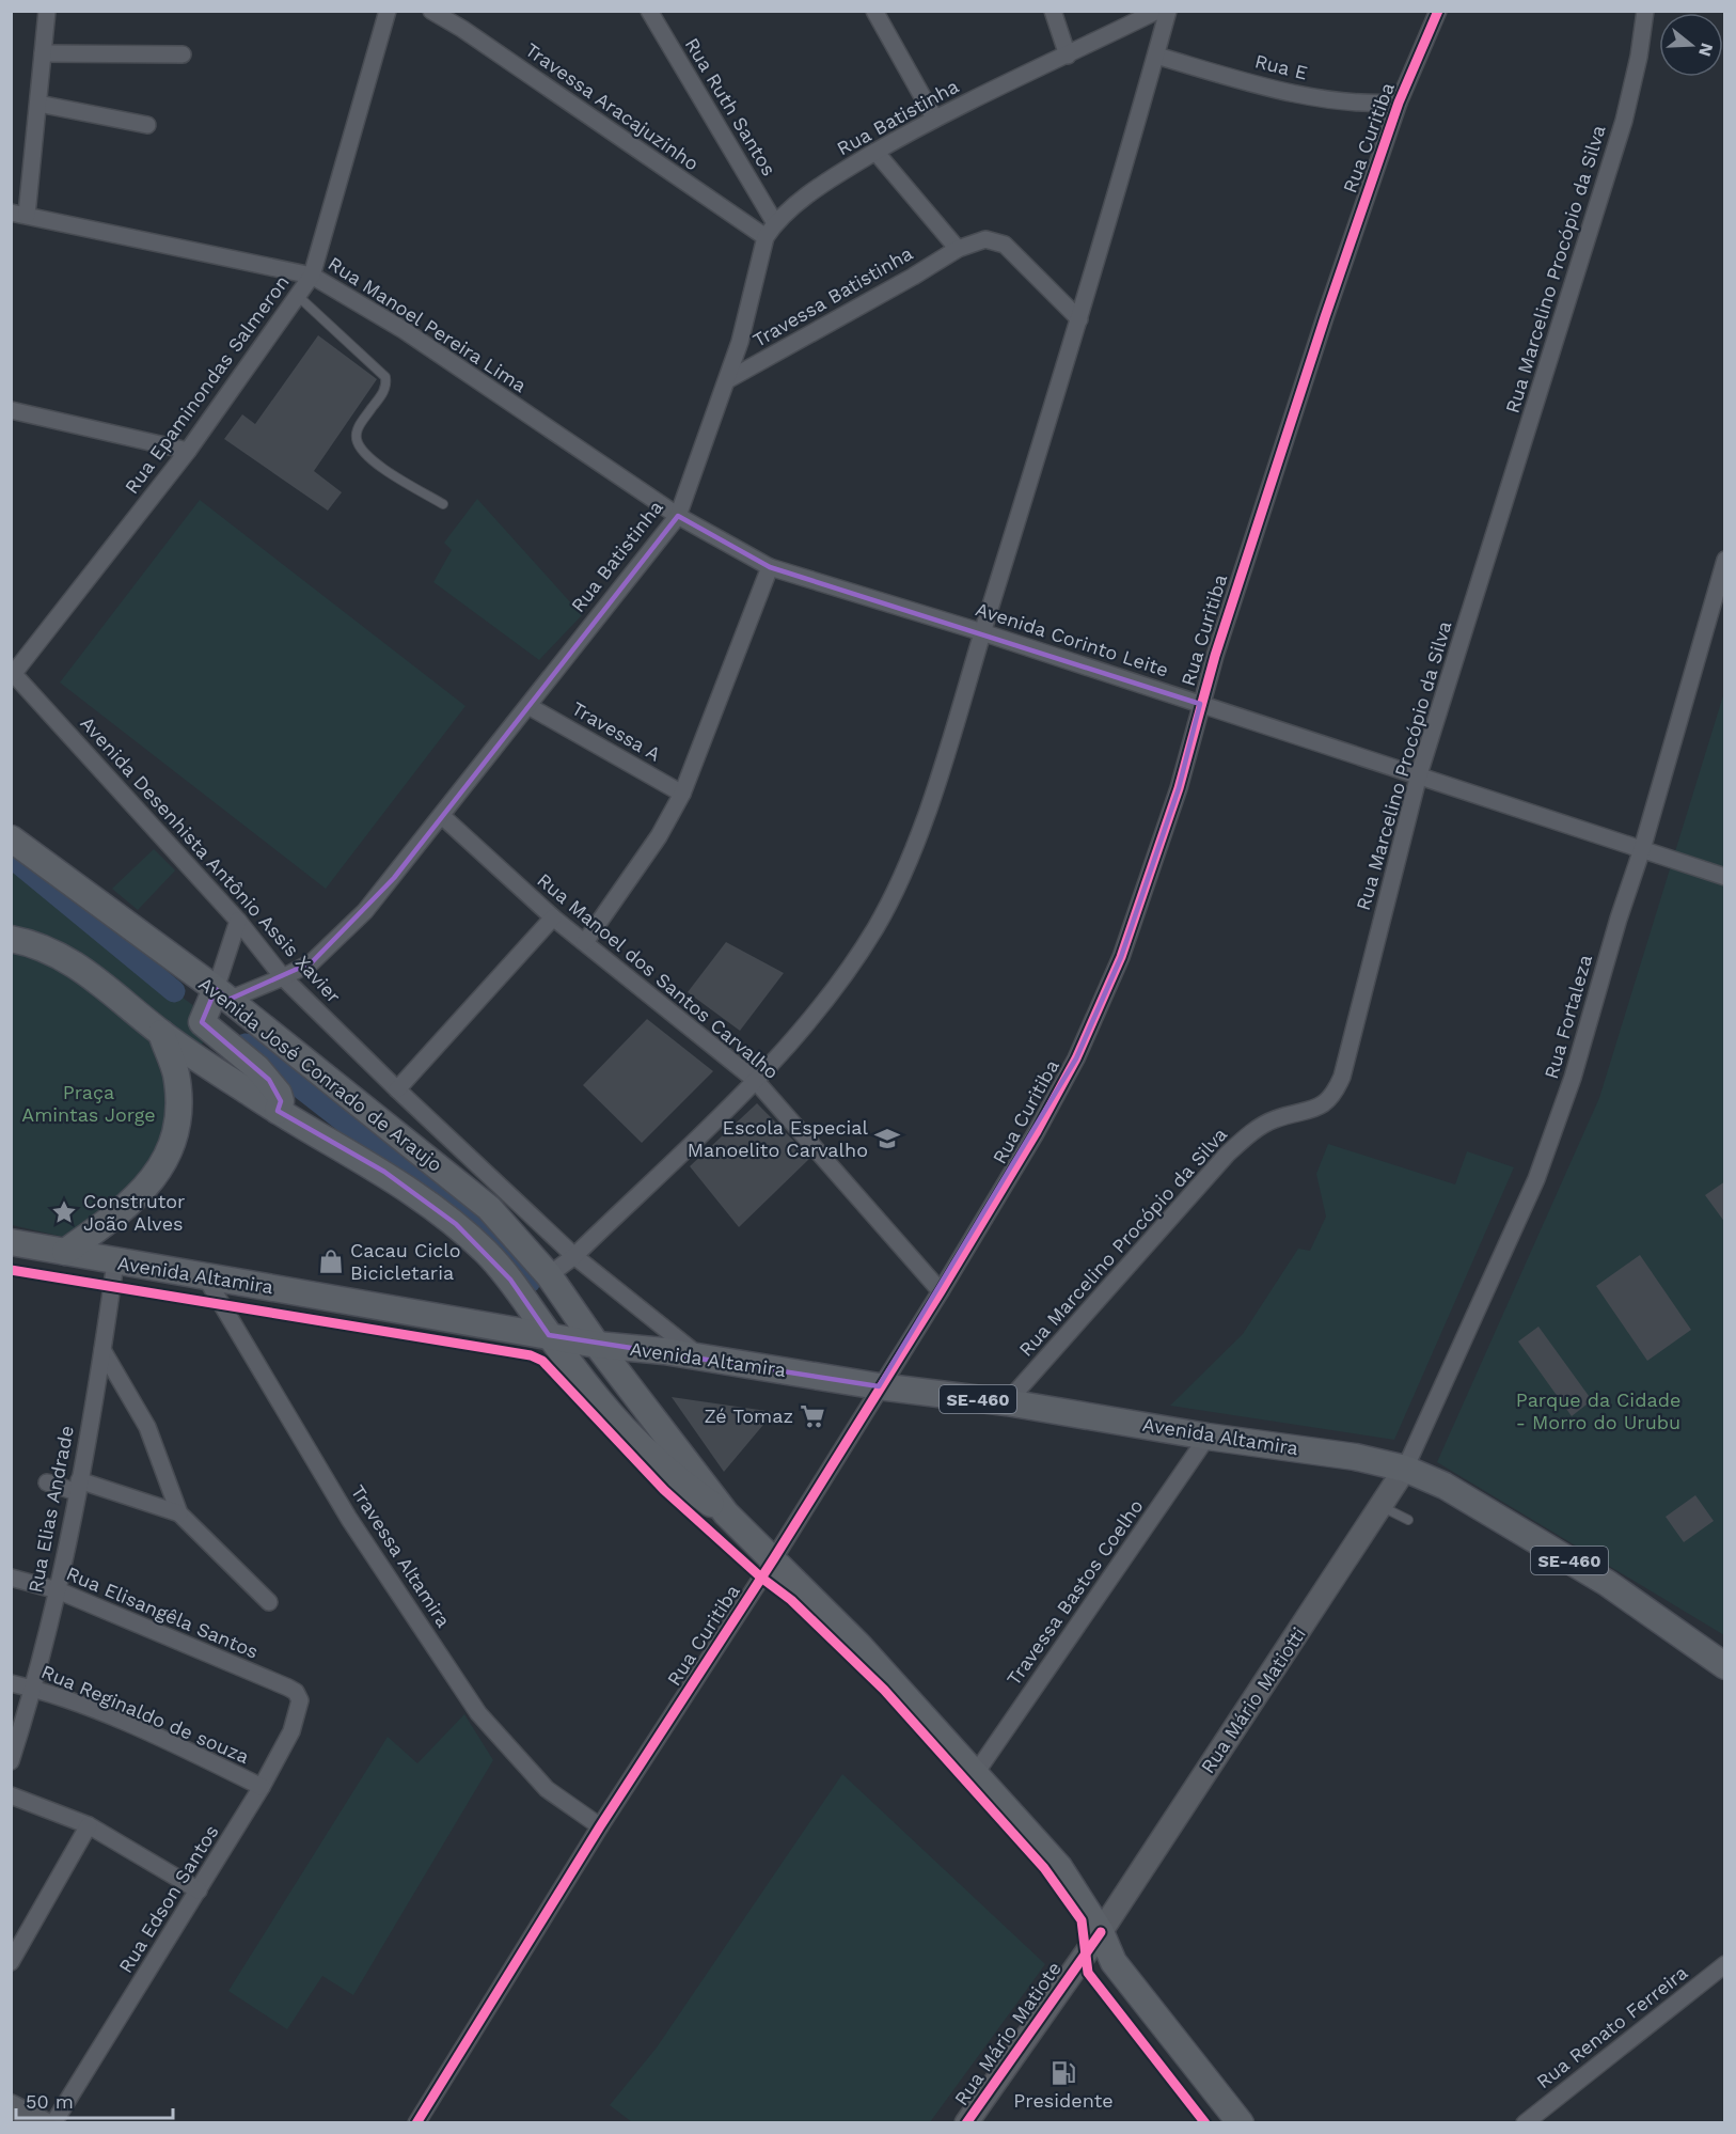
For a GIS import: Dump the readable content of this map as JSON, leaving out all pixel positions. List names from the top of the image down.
{
  "streets": {
    "main road": [
      "Avenida José Conrado de Araujo",
      "Avenida Altamira",
      "SE-460",
      "Rua Mário Matiotti",
      "Rua Mário Matiote"
    ],
    "street": [
      "Rua E",
      "Travessa Aracajuzinho",
      "Rua Ruth Santos",
      "Rua Batistinha",
      "Rua Curitiba",
      "Rua Marcelino Procópio da Silva",
      "Travessa Batistinha",
      "Rua Manoel Pereira Lima",
      "Rua Epaminondas Salmeron",
      "Avenida Corinto Leite",
      "Travessa A",
      "Avenida Desenhista Antônio Assis Xavier",
      "Rua Manoel dos Santos Carvalho",
      "Rua Fortaleza",
      "Rua Elias Andrade",
      "Travessa Altamira",
      "Travessa Bastos Coelho",
      "Rua Elisangêla Santos",
      "Rua Reginaldo de souza",
      "Rua Edson Santos",
      "Rua Renato Ferreira"
    ]
  },
  "crossings": [
    ["Rua E", "Rua Curitiba"],
    ["Travessa Aracajuzinho", "Rua Batistinha"],
    ["Rua Ruth Santos", "Rua Batistinha"],
    ["Rua Batistinha", "Travessa Batistinha"],
    ["Rua Batistinha", "Rua Manoel Pereira Lima"],
    ["Rua Batistinha", "Avenida Corinto Leite"],
    ["Rua Batistinha", "Travessa A"],
    ["Rua Batistinha", "Avenida Desenhista Antônio Assis Xavier"],
    ["Rua Batistinha", "Rua Manoel dos Santos Carvalho"],
    ["Rua Batistinha", "Avenida José Conrado de Araujo"],
    ["Rua Curitiba", "Avenida Corinto Leite"],
    ["Rua Curitiba", "Rua Manoel dos Santos Carvalho"],
    ["Rua Curitiba", "Avenida Altamira"],
    ["Rua Curitiba", "Travessa Altamira"],
    ["Rua Marcelino Procópio da Silva", "Avenida Corinto Leite"],
    ["Rua Marcelino Procópio da Silva", "Avenida Altamira"],
    ["Rua Manoel Pereira Lima", "Rua Epaminondas Salmeron"],
    ["Rua Manoel Pereira Lima", "Avenida Corinto Leite"],
    ["Rua Epaminondas Salmeron", "Avenida Desenhista Antônio Assis Xavier"],
    ["Avenida Corinto Leite", "Rua Fortaleza"],
    ["Avenida Desenhista Antônio Assis Xavier", "Avenida Altamira"],
    ["Rua Fortaleza", "Avenida Altamira"],
    ["Rua Fortaleza", "SE-460"],
    ["Rua Fortaleza", "Rua Mário Matiotti"],
    ["Avenida José Conrado de Araujo", "Avenida Altamira"],
    ["Avenida Altamira", "SE-460"],
    ["Avenida Altamira", "Rua Elias Andrade"],
    ["Avenida Altamira", "Travessa Altamira"],
    ["Avenida Altamira", "Travessa Bastos Coelho"],
    ["Avenida Altamira", "Rua Mário Matiotti"],
    ["SE-460", "Rua Mário Matiotti"],
    ["Rua Elias Andrade", "Rua Elisangêla Santos"],
    ["Rua Elias Andrade", "Rua Reginaldo de souza"],
    ["Rua Elisangêla Santos", "Rua Edson Santos"],
    ["Rua Mário Matiotti", "Rua Mário Matiote"],
    ["Rua Reginaldo de souza", "Rua Edson Santos"]
  ],
  "parks": ["Praça Amintas Jorge", "Parque da Cidade - Morro do Urubu"],
  "places": {
    "school or university": ["Escola Especial Manoelito Carvalho"],
    "place": ["Construtor João Alves"],
    "shop": ["Cacau Ciclo Bicicletaria"],
    "supermarket": ["Zé Tomaz"],
    "fuel station": ["Presidente"]
  },
  "scale_bar": "50 m",
  "north": "right"
}
